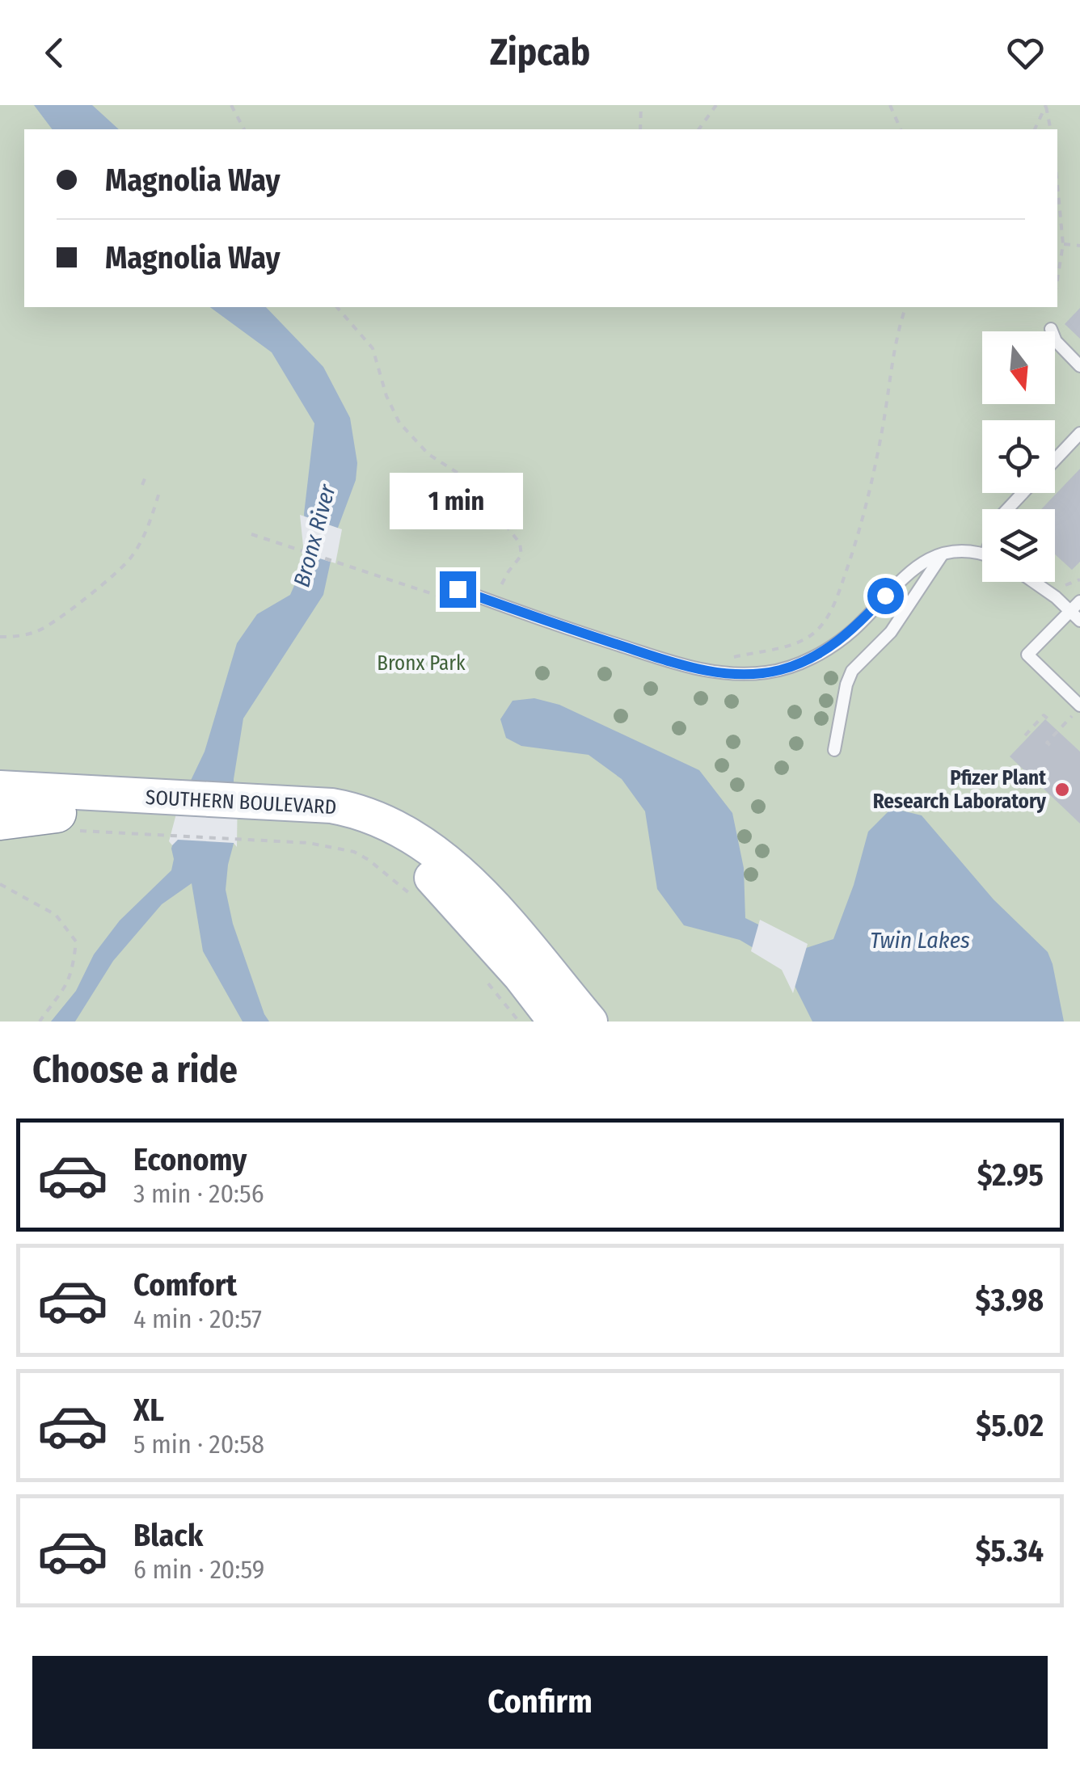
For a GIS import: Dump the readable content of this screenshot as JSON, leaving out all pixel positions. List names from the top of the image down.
{
  "streets": {
    "main road": ["SOUTHERN BOULEVARD"]
  },
  "water": ["Bronx River", "Twin Lakes"],
  "parks": ["Bronx Park"],
  "places": ["Pfizer Plant Research Laboratory"],
  "north": "bottom",
  "page": {
    "header": "Zipcab",
    "banner": ["Magnolia Way", "Magnolia Way"],
    "bubble": "1 min",
    "heading": "Choose a ride",
    "list": [
      {
        "name": "Economy",
        "note": "3 min · 20:56",
        "value": "$2.95"
      },
      {
        "name": "Comfort",
        "note": "4 min · 20:57",
        "value": "$3.98"
      },
      {
        "name": "XL",
        "note": "5 min · 20:58",
        "value": "$5.02"
      },
      {
        "name": "Black",
        "note": "6 min · 20:59",
        "value": "$5.34"
      }
    ],
    "buttons": "Confirm"
  }
}
